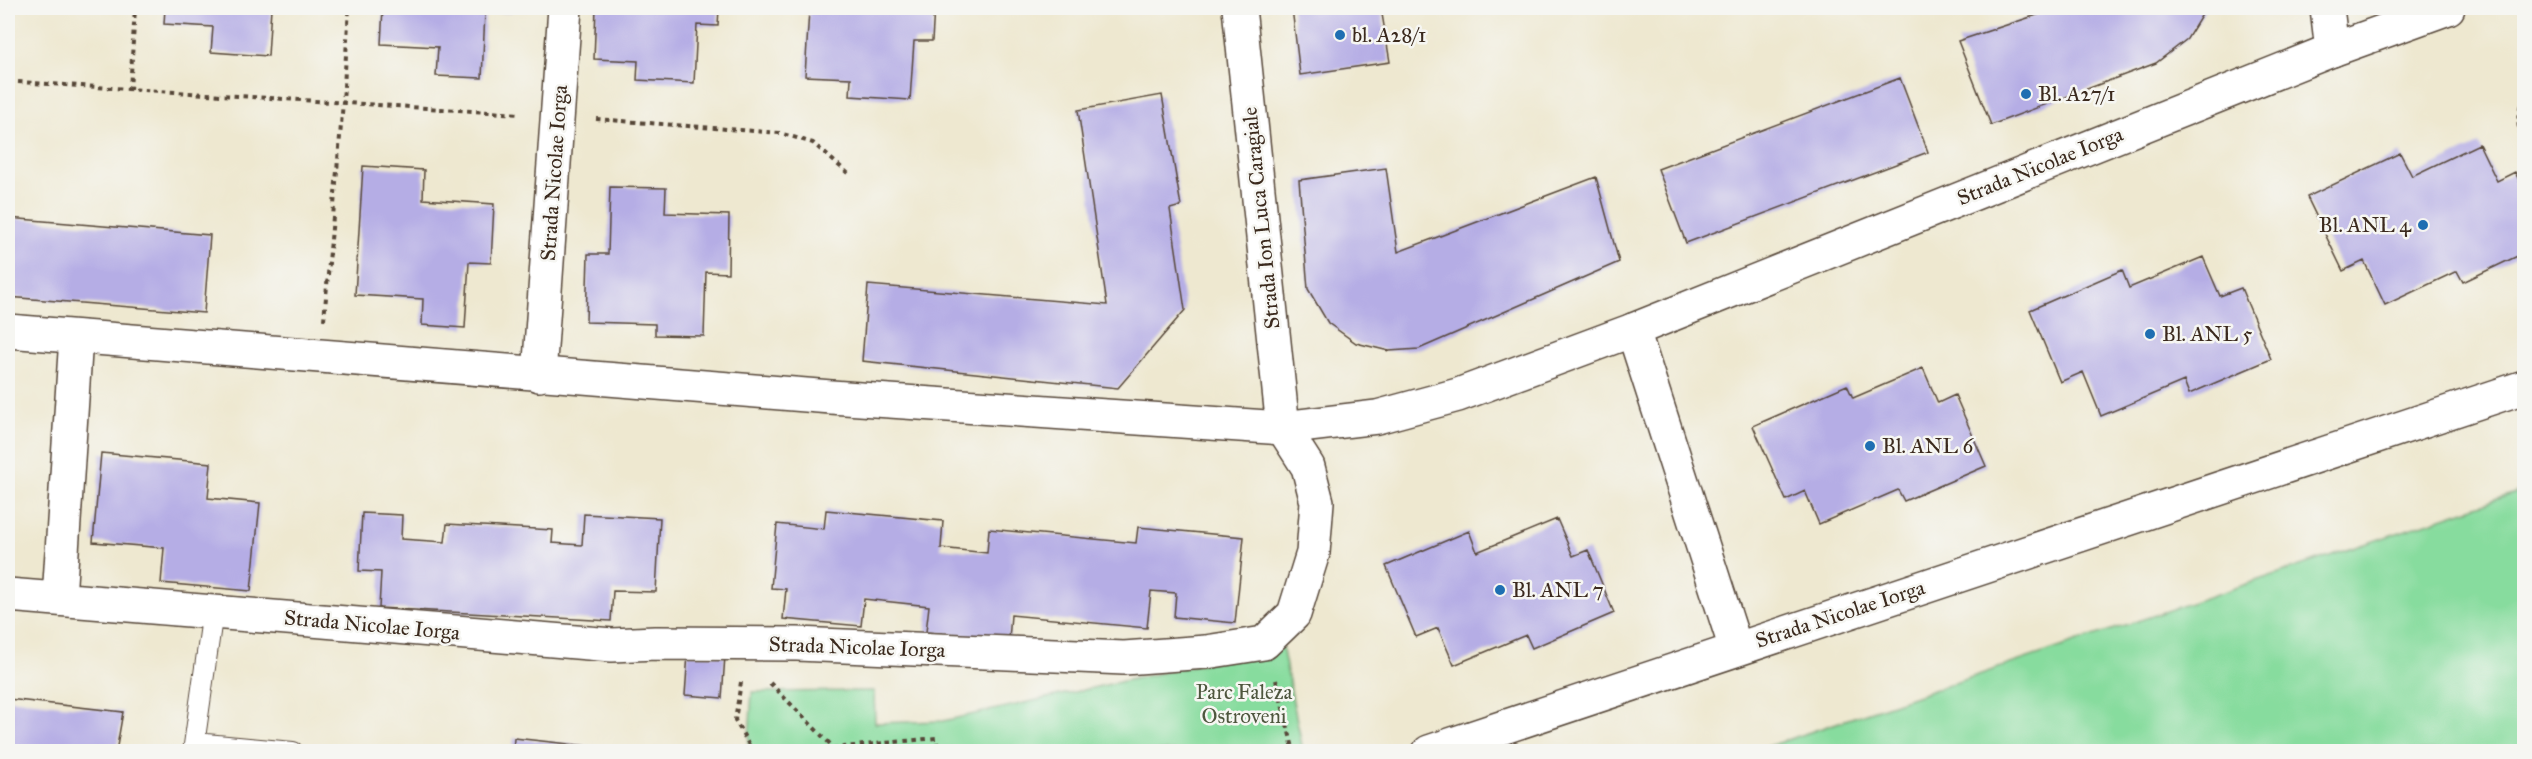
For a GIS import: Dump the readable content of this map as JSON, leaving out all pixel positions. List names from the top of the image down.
{
  "streets": {
    "street": ["Strada Nicolae Iorga", "Strada Ion Luca Caragiale"]
  },
  "crossings": [
    ["Strada Nicolae Iorga", "Strada Ion Luca Caragiale"]
  ],
  "parks": ["Parc Faleza Ostroveni"],
  "places": [
    "bl. A28/1",
    "Bl. A27/1",
    "Bl. ANL 4",
    "Bl. ANL 5",
    "Bl. ANL 6",
    "Bl. ANL 7"
  ]
}
